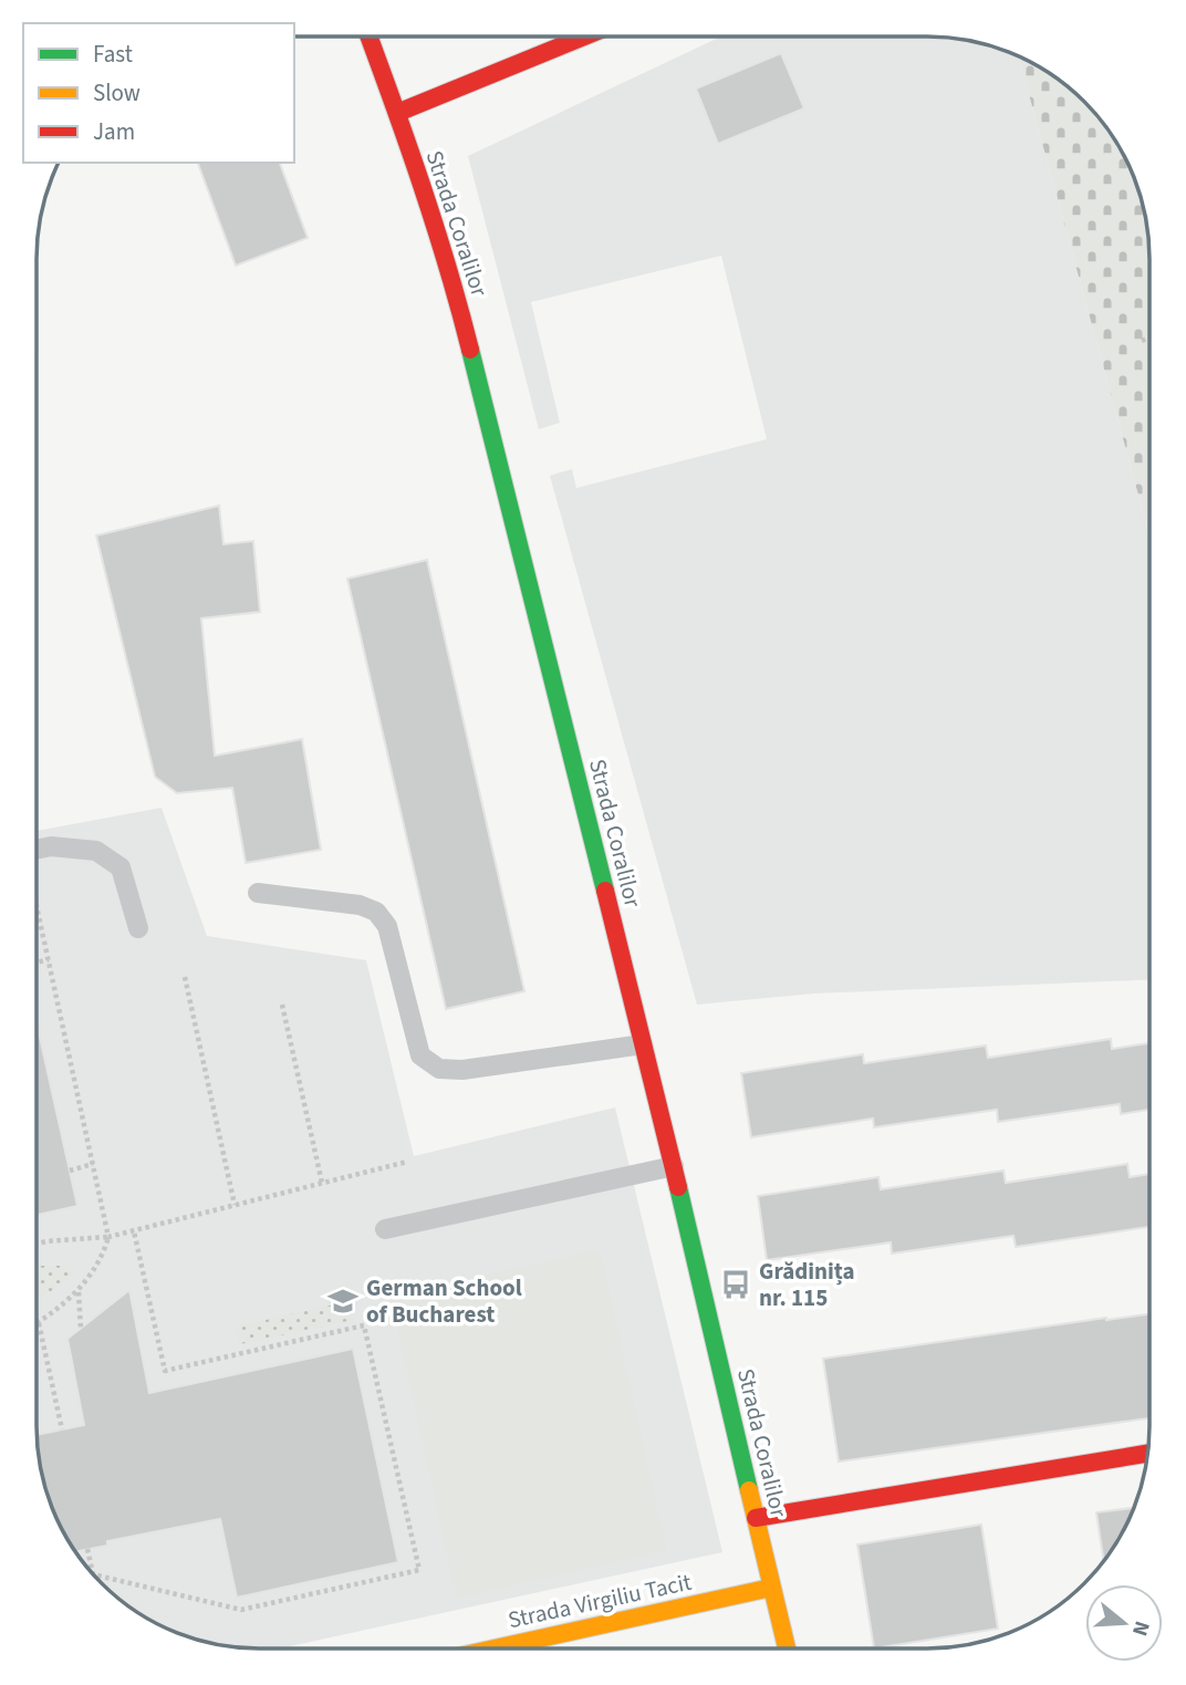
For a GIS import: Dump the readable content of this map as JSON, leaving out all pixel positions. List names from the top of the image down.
{
  "streets": {
    "street": ["Strada Coralilor", "Strada Virgiliu Tacit"]
  },
  "crossings": [
    ["Strada Coralilor", "Strada Virgiliu Tacit"]
  ],
  "places": {
    "bus stop": ["Grădinița nr. 115"],
    "school or university": ["German School of Bucharest"]
  },
  "legend": ["Fast", "Slow", "Jam"],
  "north": "right"
}
